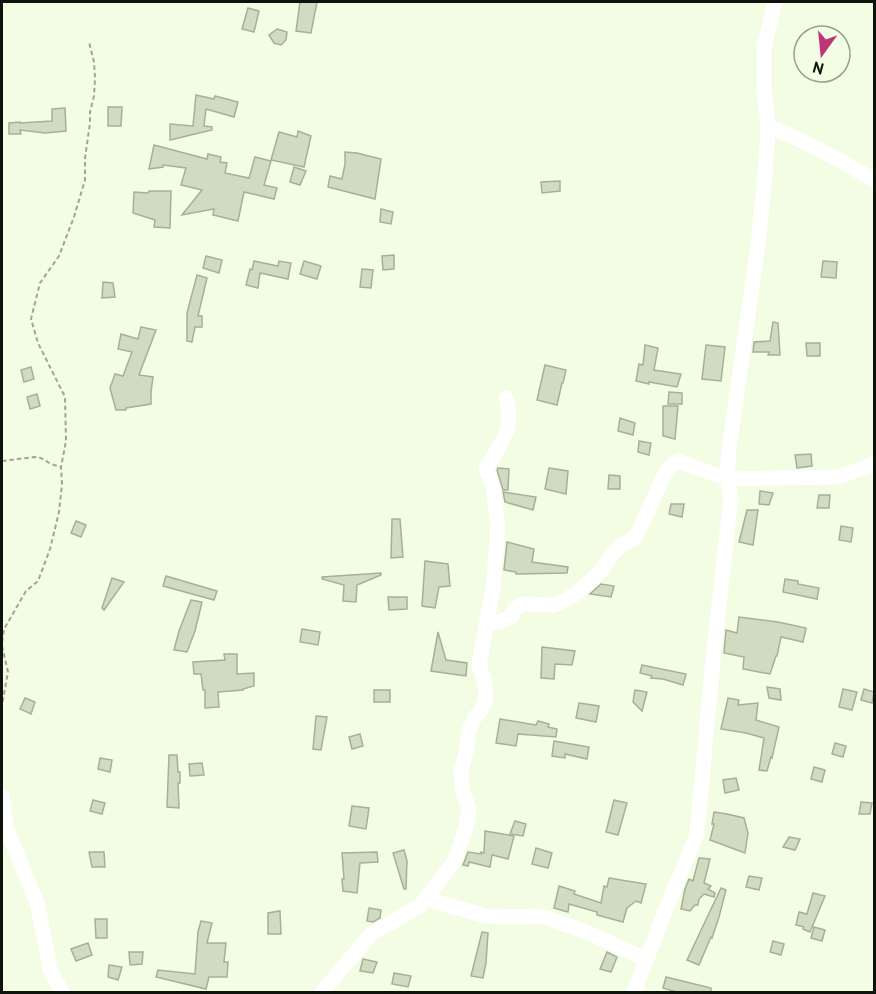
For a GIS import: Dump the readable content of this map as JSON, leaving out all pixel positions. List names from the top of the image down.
{
  "north": "bottom"
}
